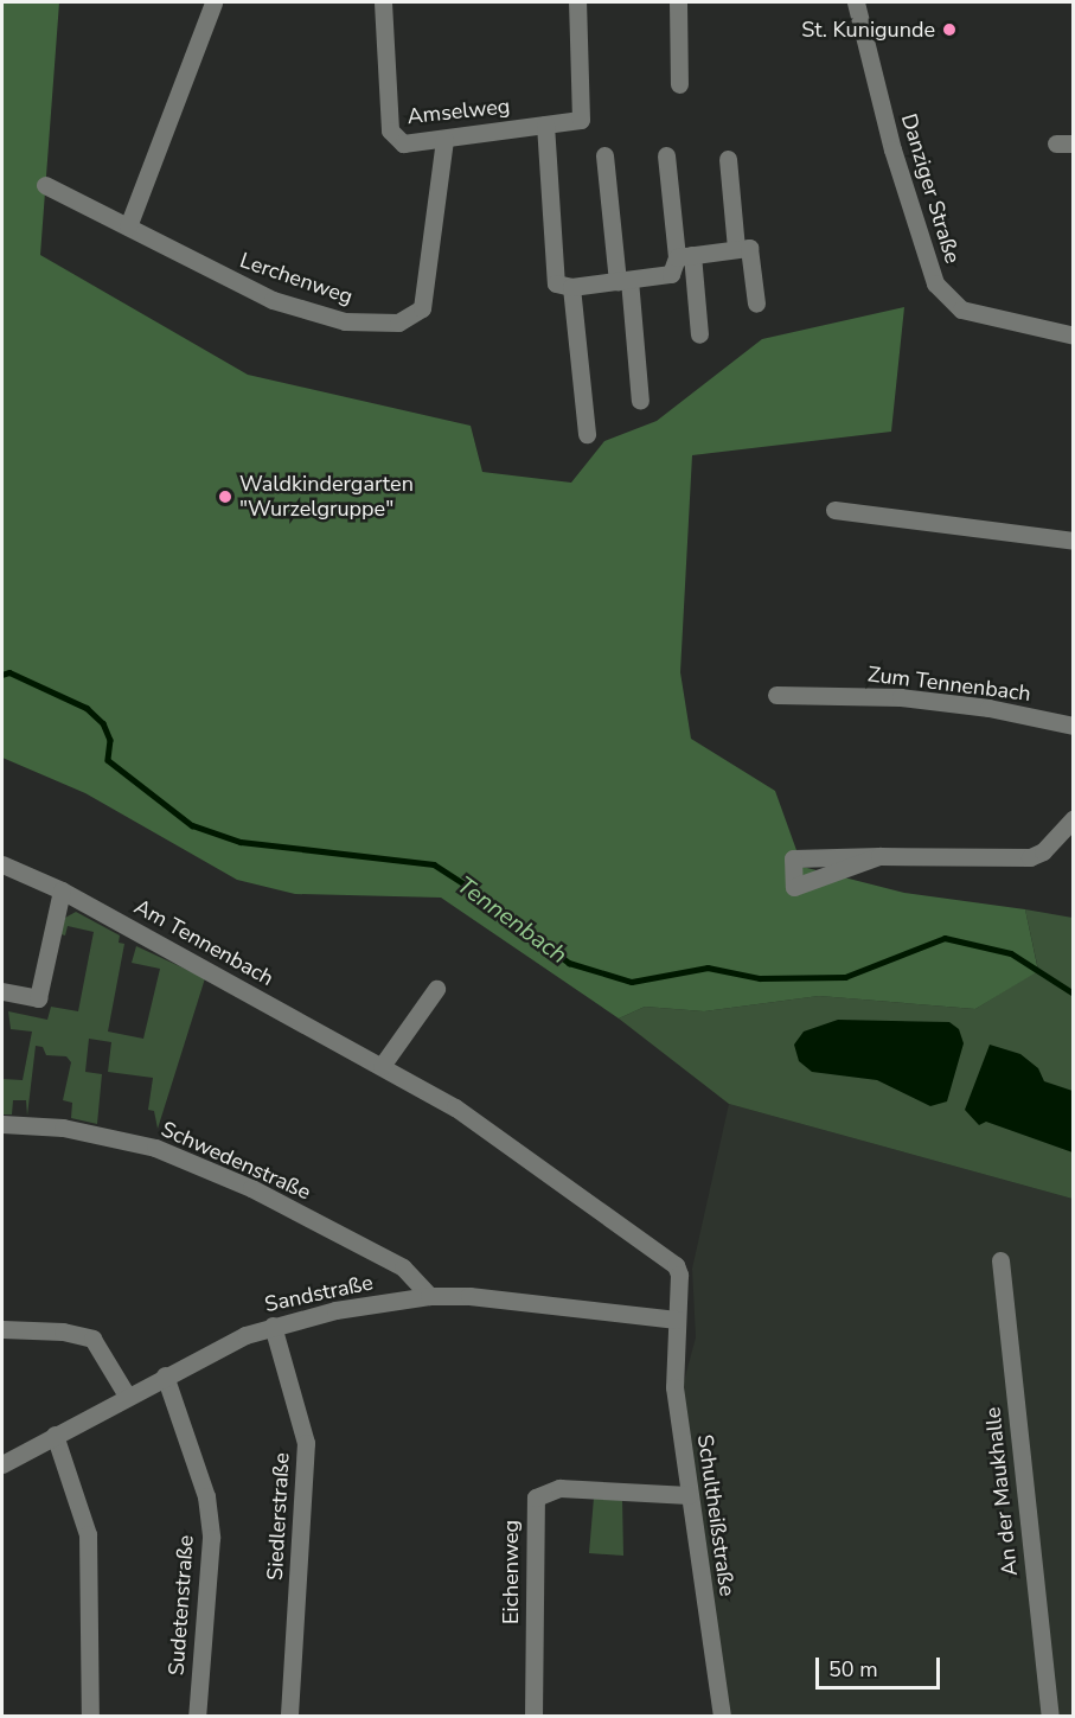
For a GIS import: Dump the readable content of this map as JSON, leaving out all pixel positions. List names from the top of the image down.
{
  "streets": {
    "street": [
      "Amselweg",
      "Danziger Straße",
      "Lerchenweg",
      "Zum Tennenbach",
      "Am Tennenbach",
      "Schwedenstraße",
      "Sandstraße",
      "An der Maukhalle",
      "Schultheißstraße",
      "Siedlerstraße",
      "Eichenweg",
      "Sudetenstraße"
    ]
  },
  "crossings": [
    ["Amselweg", "Lerchenweg"],
    ["Am Tennenbach", "Sandstraße"],
    ["Am Tennenbach", "Schultheißstraße"],
    ["Schwedenstraße", "Sandstraße"],
    ["Sandstraße", "Schultheißstraße"],
    ["Sandstraße", "Siedlerstraße"],
    ["Sandstraße", "Sudetenstraße"],
    ["Schultheißstraße", "Eichenweg"]
  ],
  "water": ["Tennenbach"],
  "places": ["St. Kunigunde", "Waldkindergarten \"Wurzelgruppe\""],
  "scale_bar": "50 m"
}
